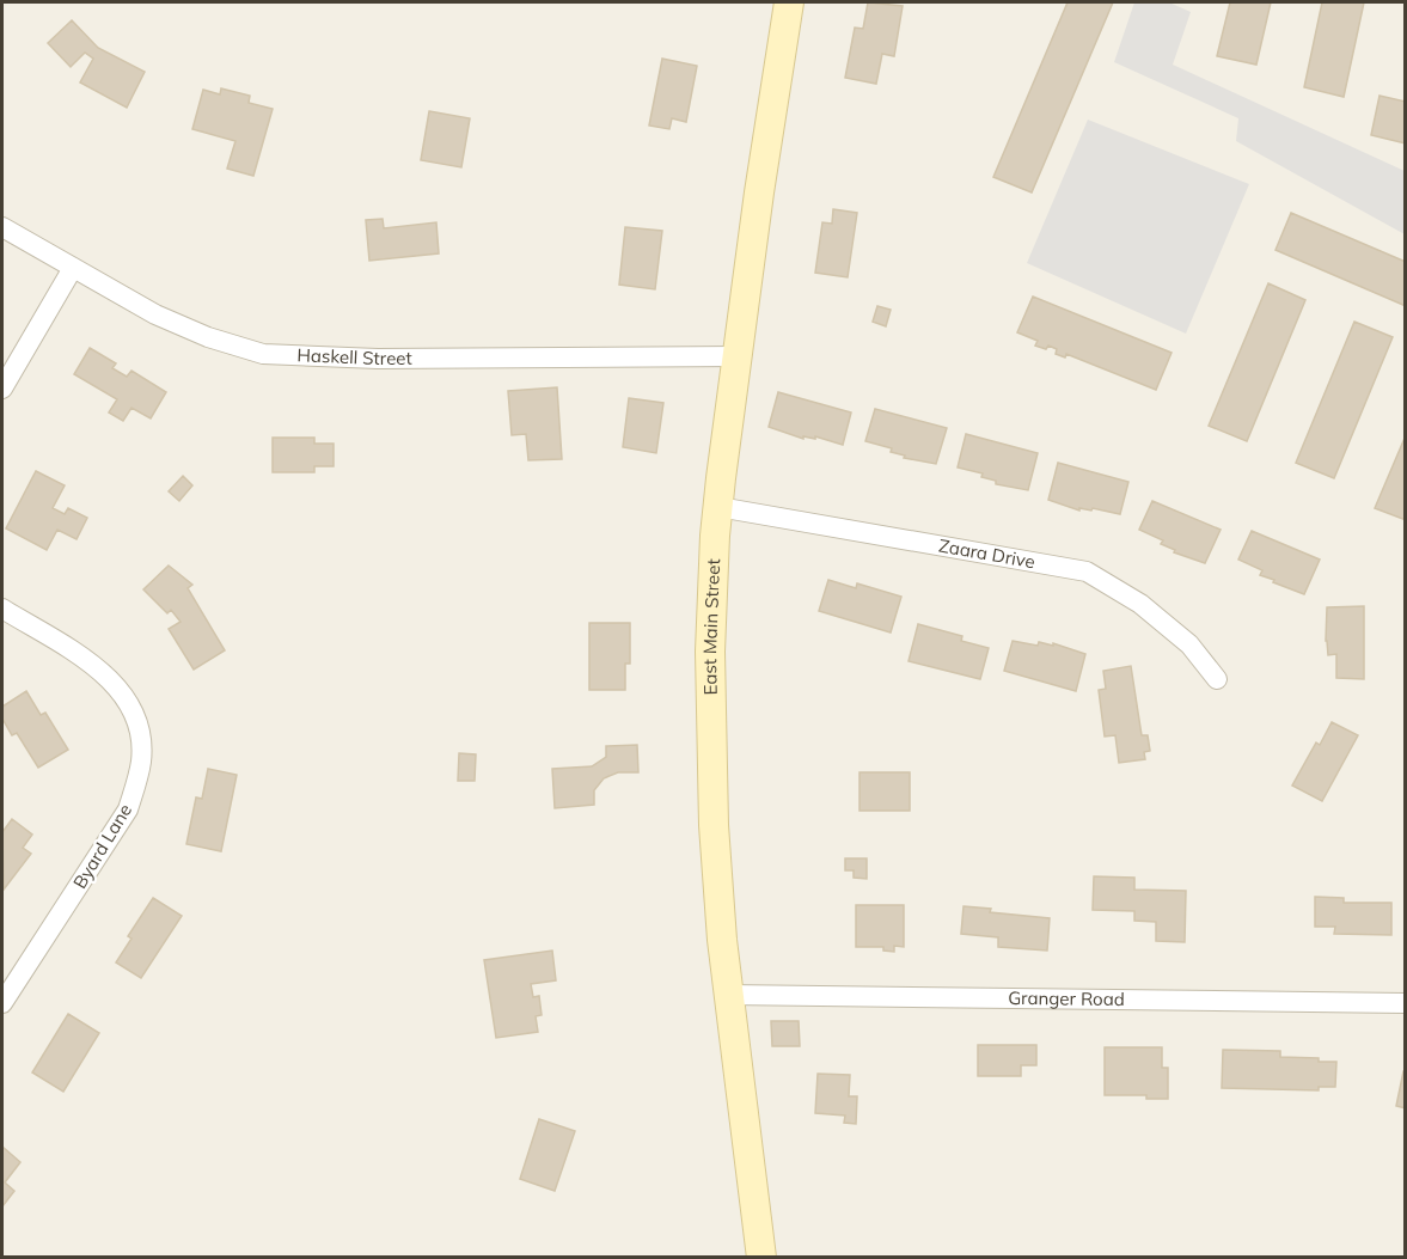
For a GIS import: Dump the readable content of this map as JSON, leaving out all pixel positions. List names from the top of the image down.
{
  "streets": {
    "main road": ["East Main Street"],
    "street": [
      "Haskell Street",
      "Zaara Drive",
      "Byard Lane",
      "Granger Road"
    ]
  },
  "crossings": [
    ["Haskell Street", "East Main Street"],
    ["Zaara Drive", "East Main Street"],
    ["East Main Street", "Granger Road"]
  ]
}
